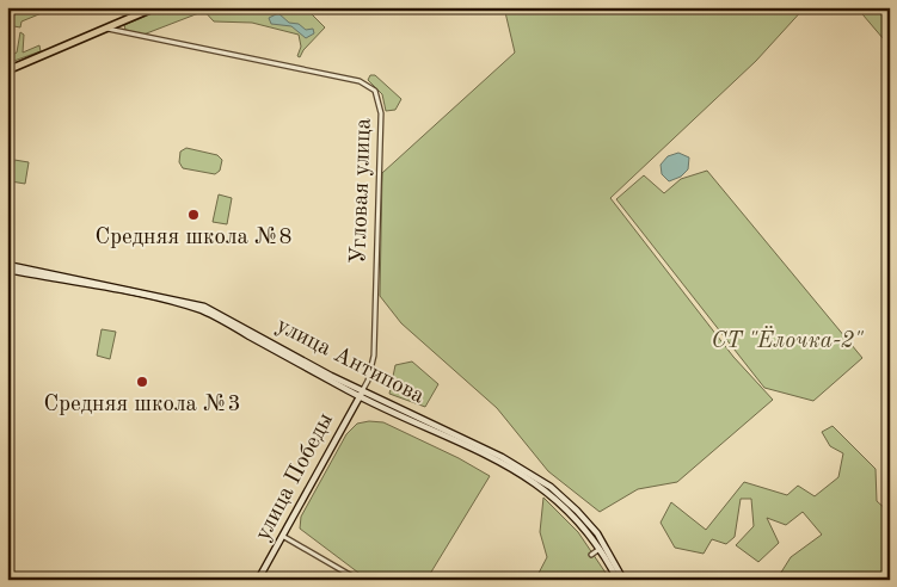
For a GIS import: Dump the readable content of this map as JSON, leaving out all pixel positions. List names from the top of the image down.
{
  "streets": {
    "main road": ["улица Антипова", "улица Победы"],
    "street": ["Угловая улица"]
  },
  "crossings": [
    ["Угловая улица", "улица Антипова"],
    ["Угловая улица", "улица Победы"],
    ["улица Антипова", "улица Победы"]
  ],
  "parks": ["СТ \"Ёлочка-2\""],
  "places": ["Средняя школа №8", "Средняя школа №3"]
}
